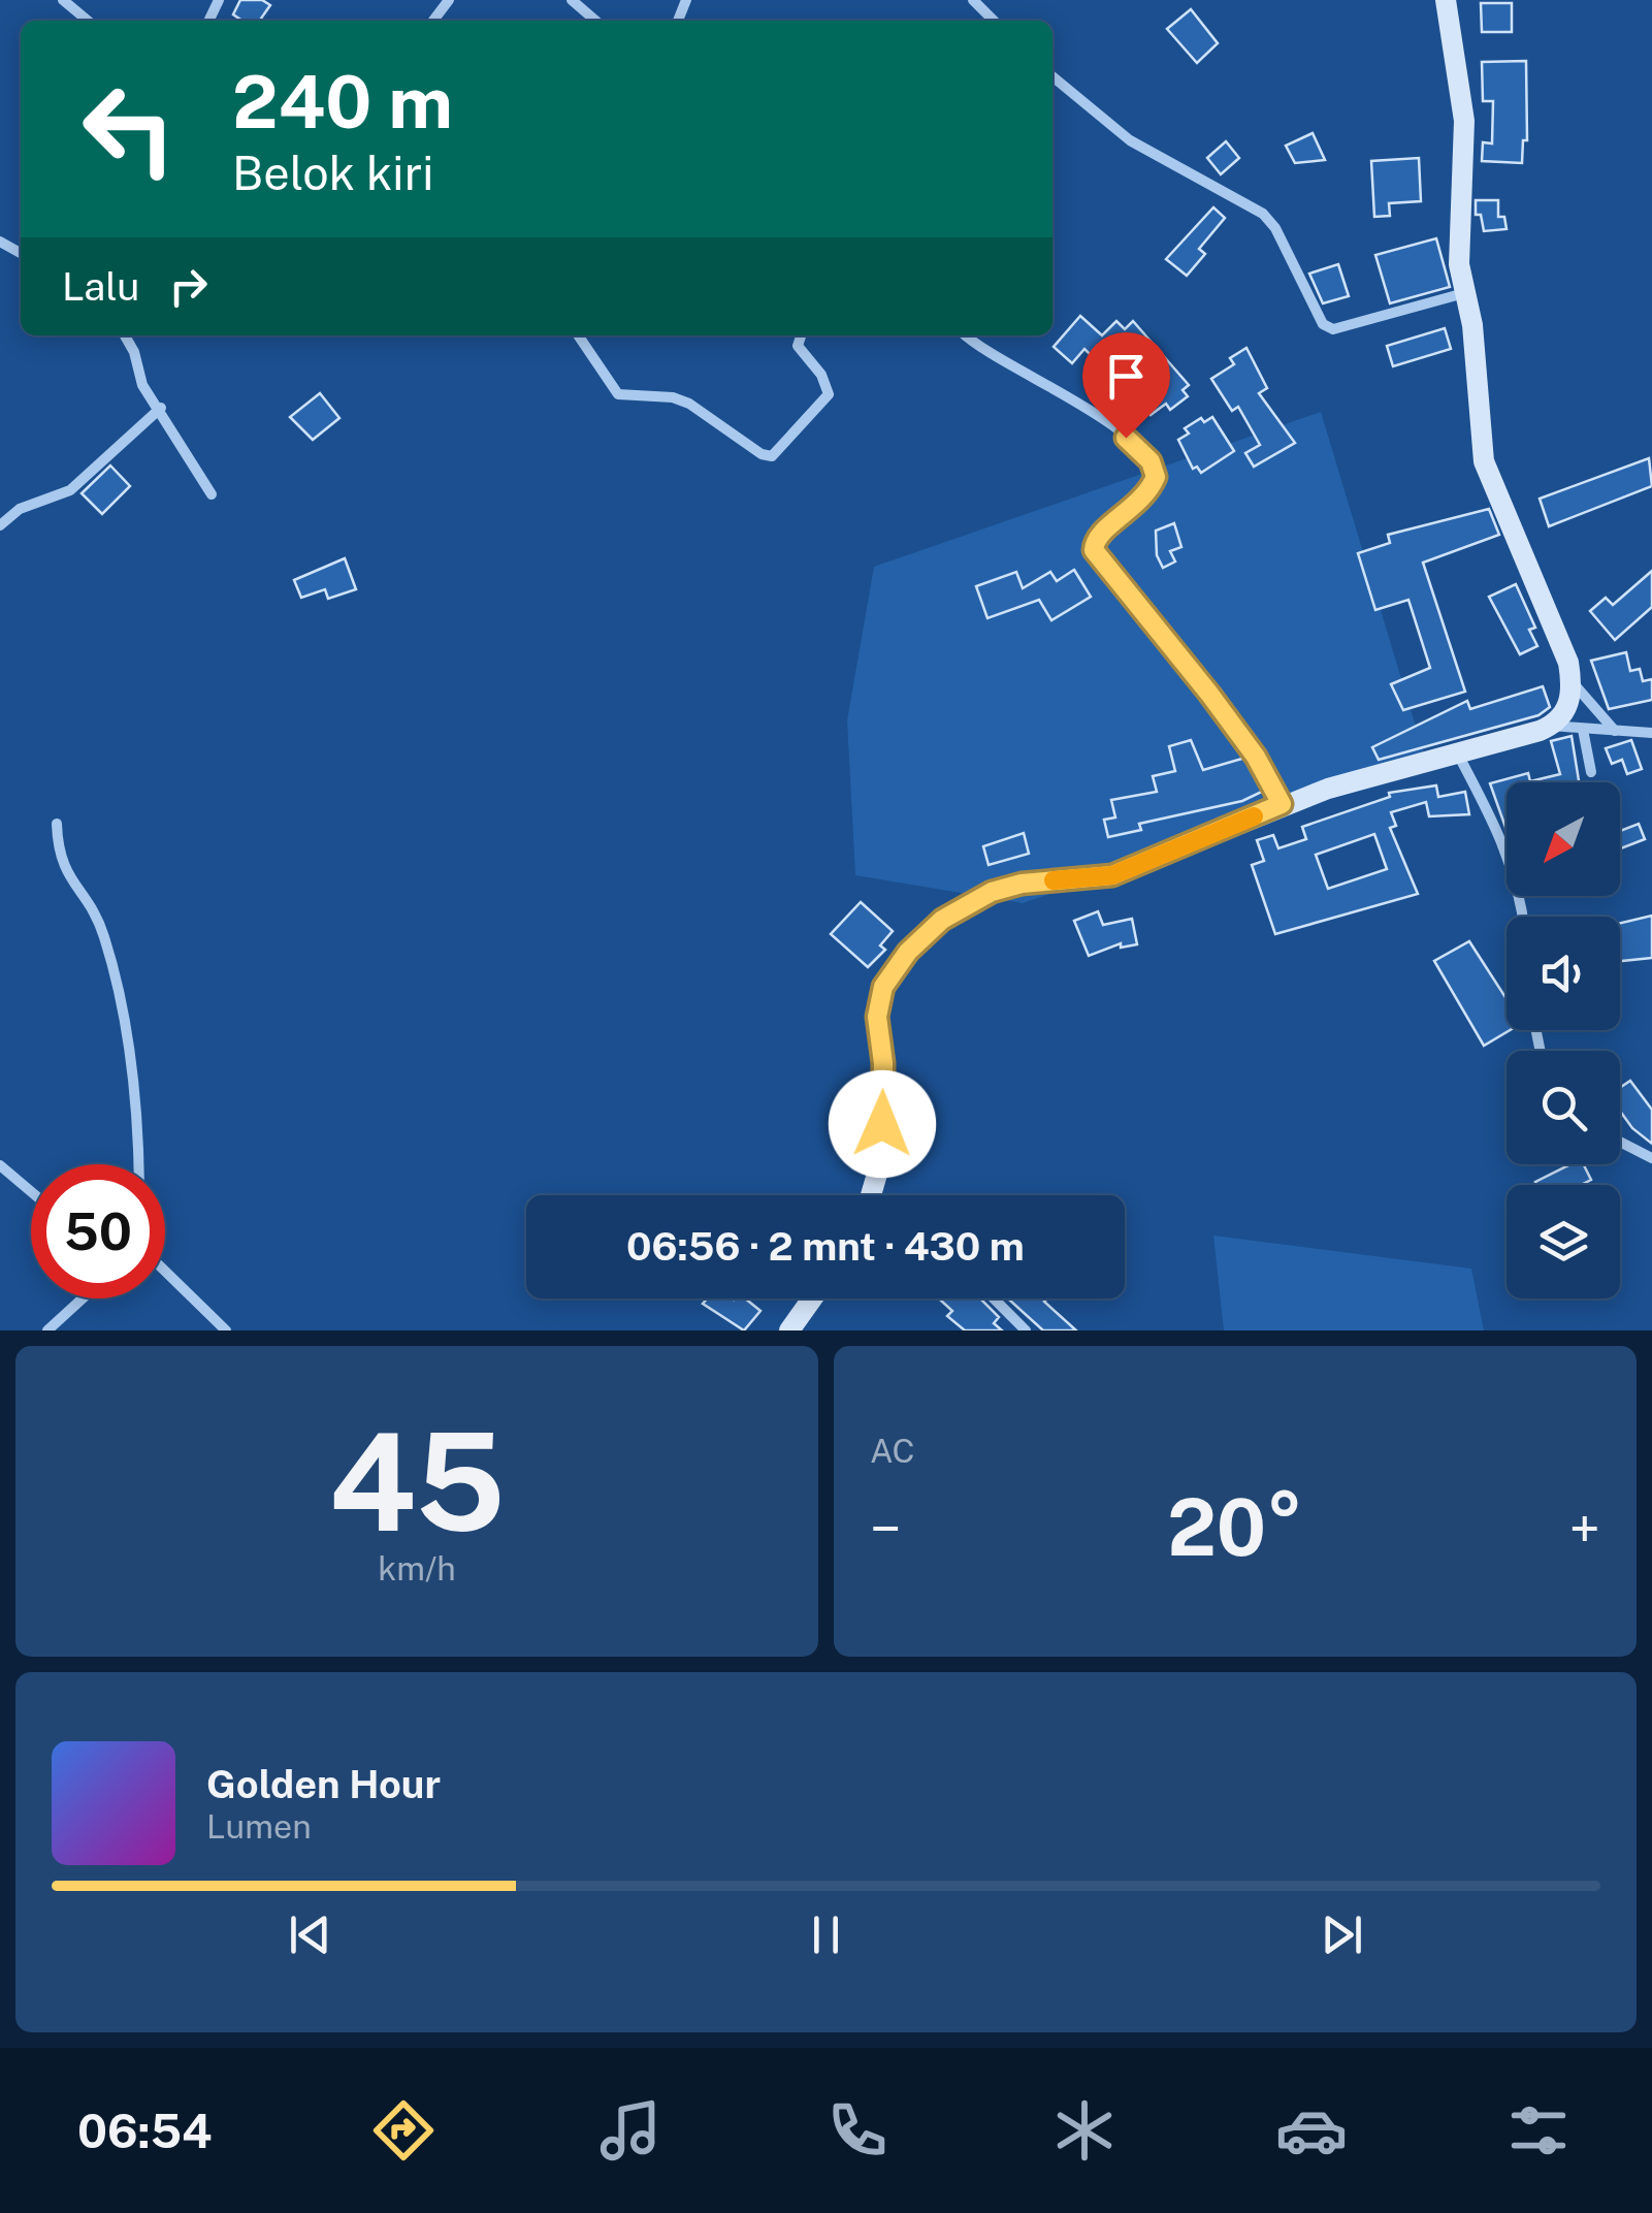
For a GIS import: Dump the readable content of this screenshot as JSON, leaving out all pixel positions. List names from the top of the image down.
{
  "north": "bottom left",
  "page": {
    "turn": ["240 m", "Belok kiri"],
    "then": "Lalu",
    "limit": "50",
    "trip": "06:56 · 2 mnt · 430 m",
    "tile": [
      ["45", "km/h"],
      "AC"
    ],
    "heat": ["−", "20°", "+"],
    "song": ["Golden Hour", "Lumen"],
    "tabs": "06:54"
  }
}
